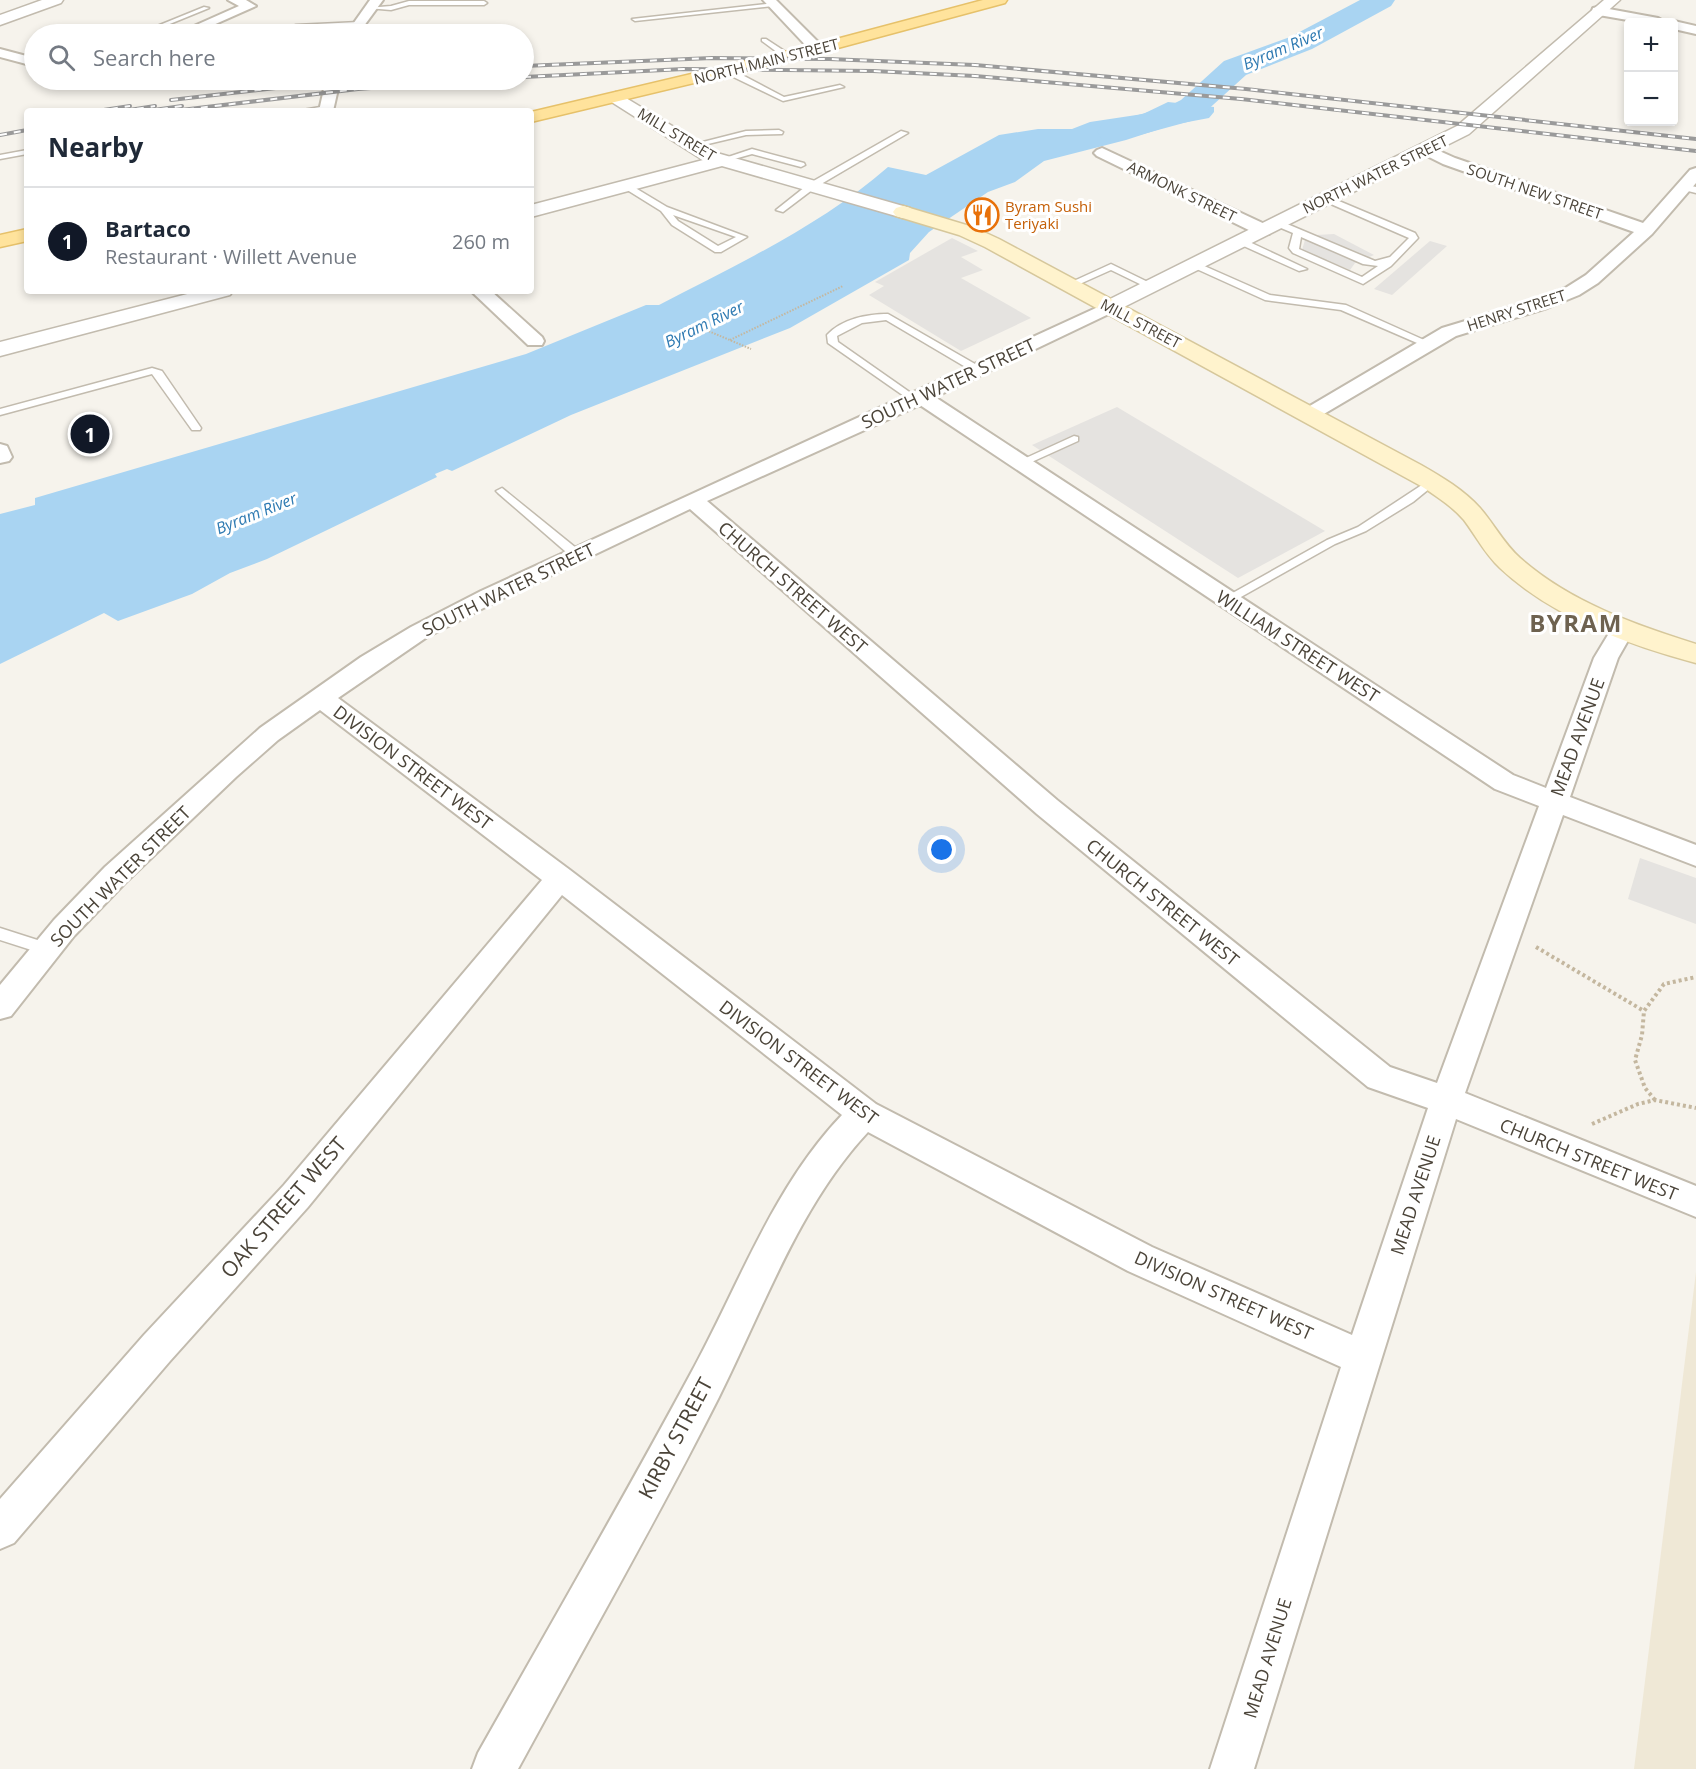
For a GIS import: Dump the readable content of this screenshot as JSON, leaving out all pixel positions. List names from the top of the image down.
{
  "streets": {
    "main road": ["NORTH MAIN STREET", "MILL STREET"],
    "street": [
      "NORTH WATER STREET",
      "ARMONK STREET",
      "SOUTH NEW STREET",
      "HENRY STREET",
      "SOUTH WATER STREET",
      "CHURCH STREET WEST",
      "WILLIAM STREET WEST",
      "MEAD AVENUE",
      "DIVISION STREET WEST",
      "OAK STREET WEST",
      "KIRBY STREET"
    ]
  },
  "crossings": [
    ["NORTH MAIN STREET", "MILL STREET"],
    ["MILL STREET", "NORTH WATER STREET"],
    ["MILL STREET", "HENRY STREET"],
    ["MILL STREET", "SOUTH WATER STREET"],
    ["MILL STREET", "MEAD AVENUE"],
    ["NORTH WATER STREET", "ARMONK STREET"],
    ["NORTH WATER STREET", "SOUTH NEW STREET"],
    ["NORTH WATER STREET", "SOUTH WATER STREET"],
    ["SOUTH NEW STREET", "HENRY STREET"],
    ["SOUTH WATER STREET", "CHURCH STREET WEST"],
    ["SOUTH WATER STREET", "WILLIAM STREET WEST"],
    ["SOUTH WATER STREET", "DIVISION STREET WEST"],
    ["CHURCH STREET WEST", "MEAD AVENUE"],
    ["WILLIAM STREET WEST", "MEAD AVENUE"],
    ["MEAD AVENUE", "DIVISION STREET WEST"],
    ["DIVISION STREET WEST", "OAK STREET WEST"],
    ["DIVISION STREET WEST", "KIRBY STREET"]
  ],
  "districts": ["BYRAM"],
  "water": ["Byram River"],
  "places": {
    "restaurant": ["Byram Sushi Teriyaki"]
  },
  "page": {
    "map_buttons": ["+", "−"],
    "search": "Search here",
    "heading": "Nearby",
    "list": [
      {
        "mark": "1",
        "name": "Bartaco",
        "note": "Restaurant · Willett Avenue",
        "value": "260 m"
      }
    ],
    "pins": "1"
  }
}
